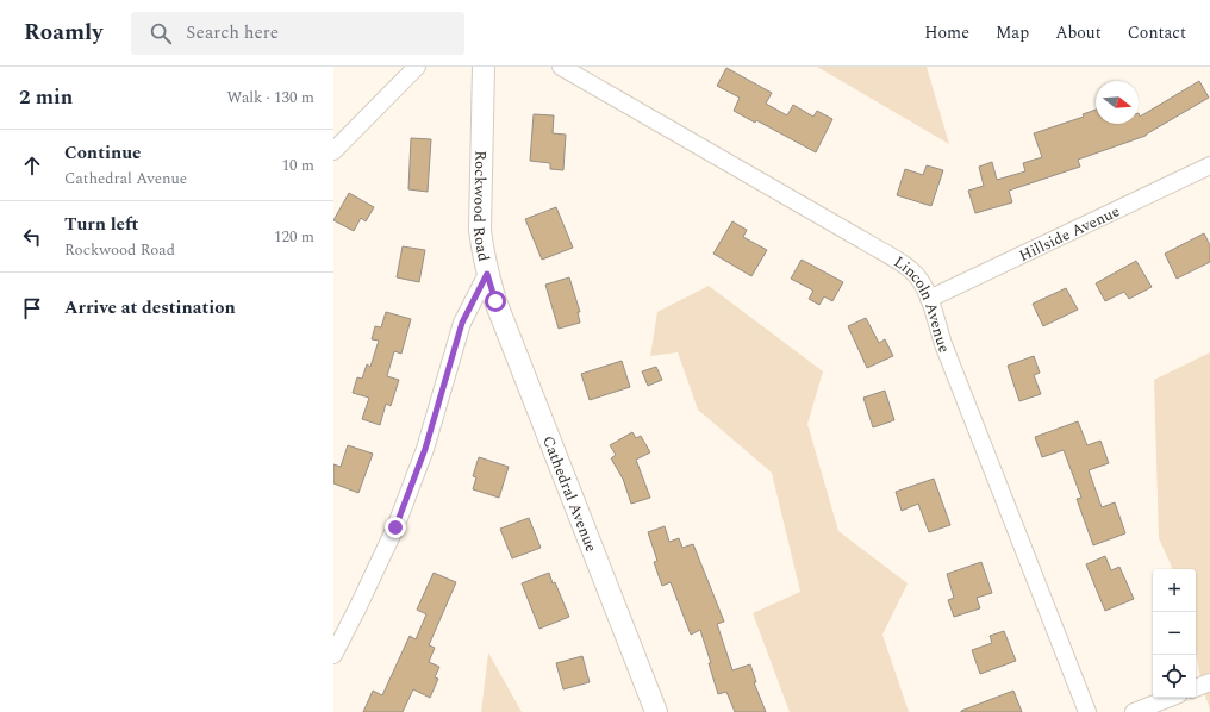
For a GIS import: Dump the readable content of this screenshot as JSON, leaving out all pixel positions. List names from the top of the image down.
{
  "streets": {
    "street": [
      "Rockwood Road",
      "Hillside Avenue",
      "Lincoln Avenue",
      "Cathedral Avenue"
    ]
  },
  "crossings": [
    ["Rockwood Road", "Cathedral Avenue"],
    ["Hillside Avenue", "Lincoln Avenue"]
  ],
  "north": "right",
  "page": {
    "header": "Roamly",
    "search": "Search here",
    "nav": [
      "Home",
      "Map",
      "About",
      "Contact"
    ],
    "heading": ["2 min", "Walk · 130 m"],
    "list": [
      ["Continue", "Cathedral Avenue", "10 m"],
      ["Turn left", "Rockwood Road", "120 m"],
      "Arrive at destination"
    ],
    "map_buttons": ["+", "−"]
  }
}
